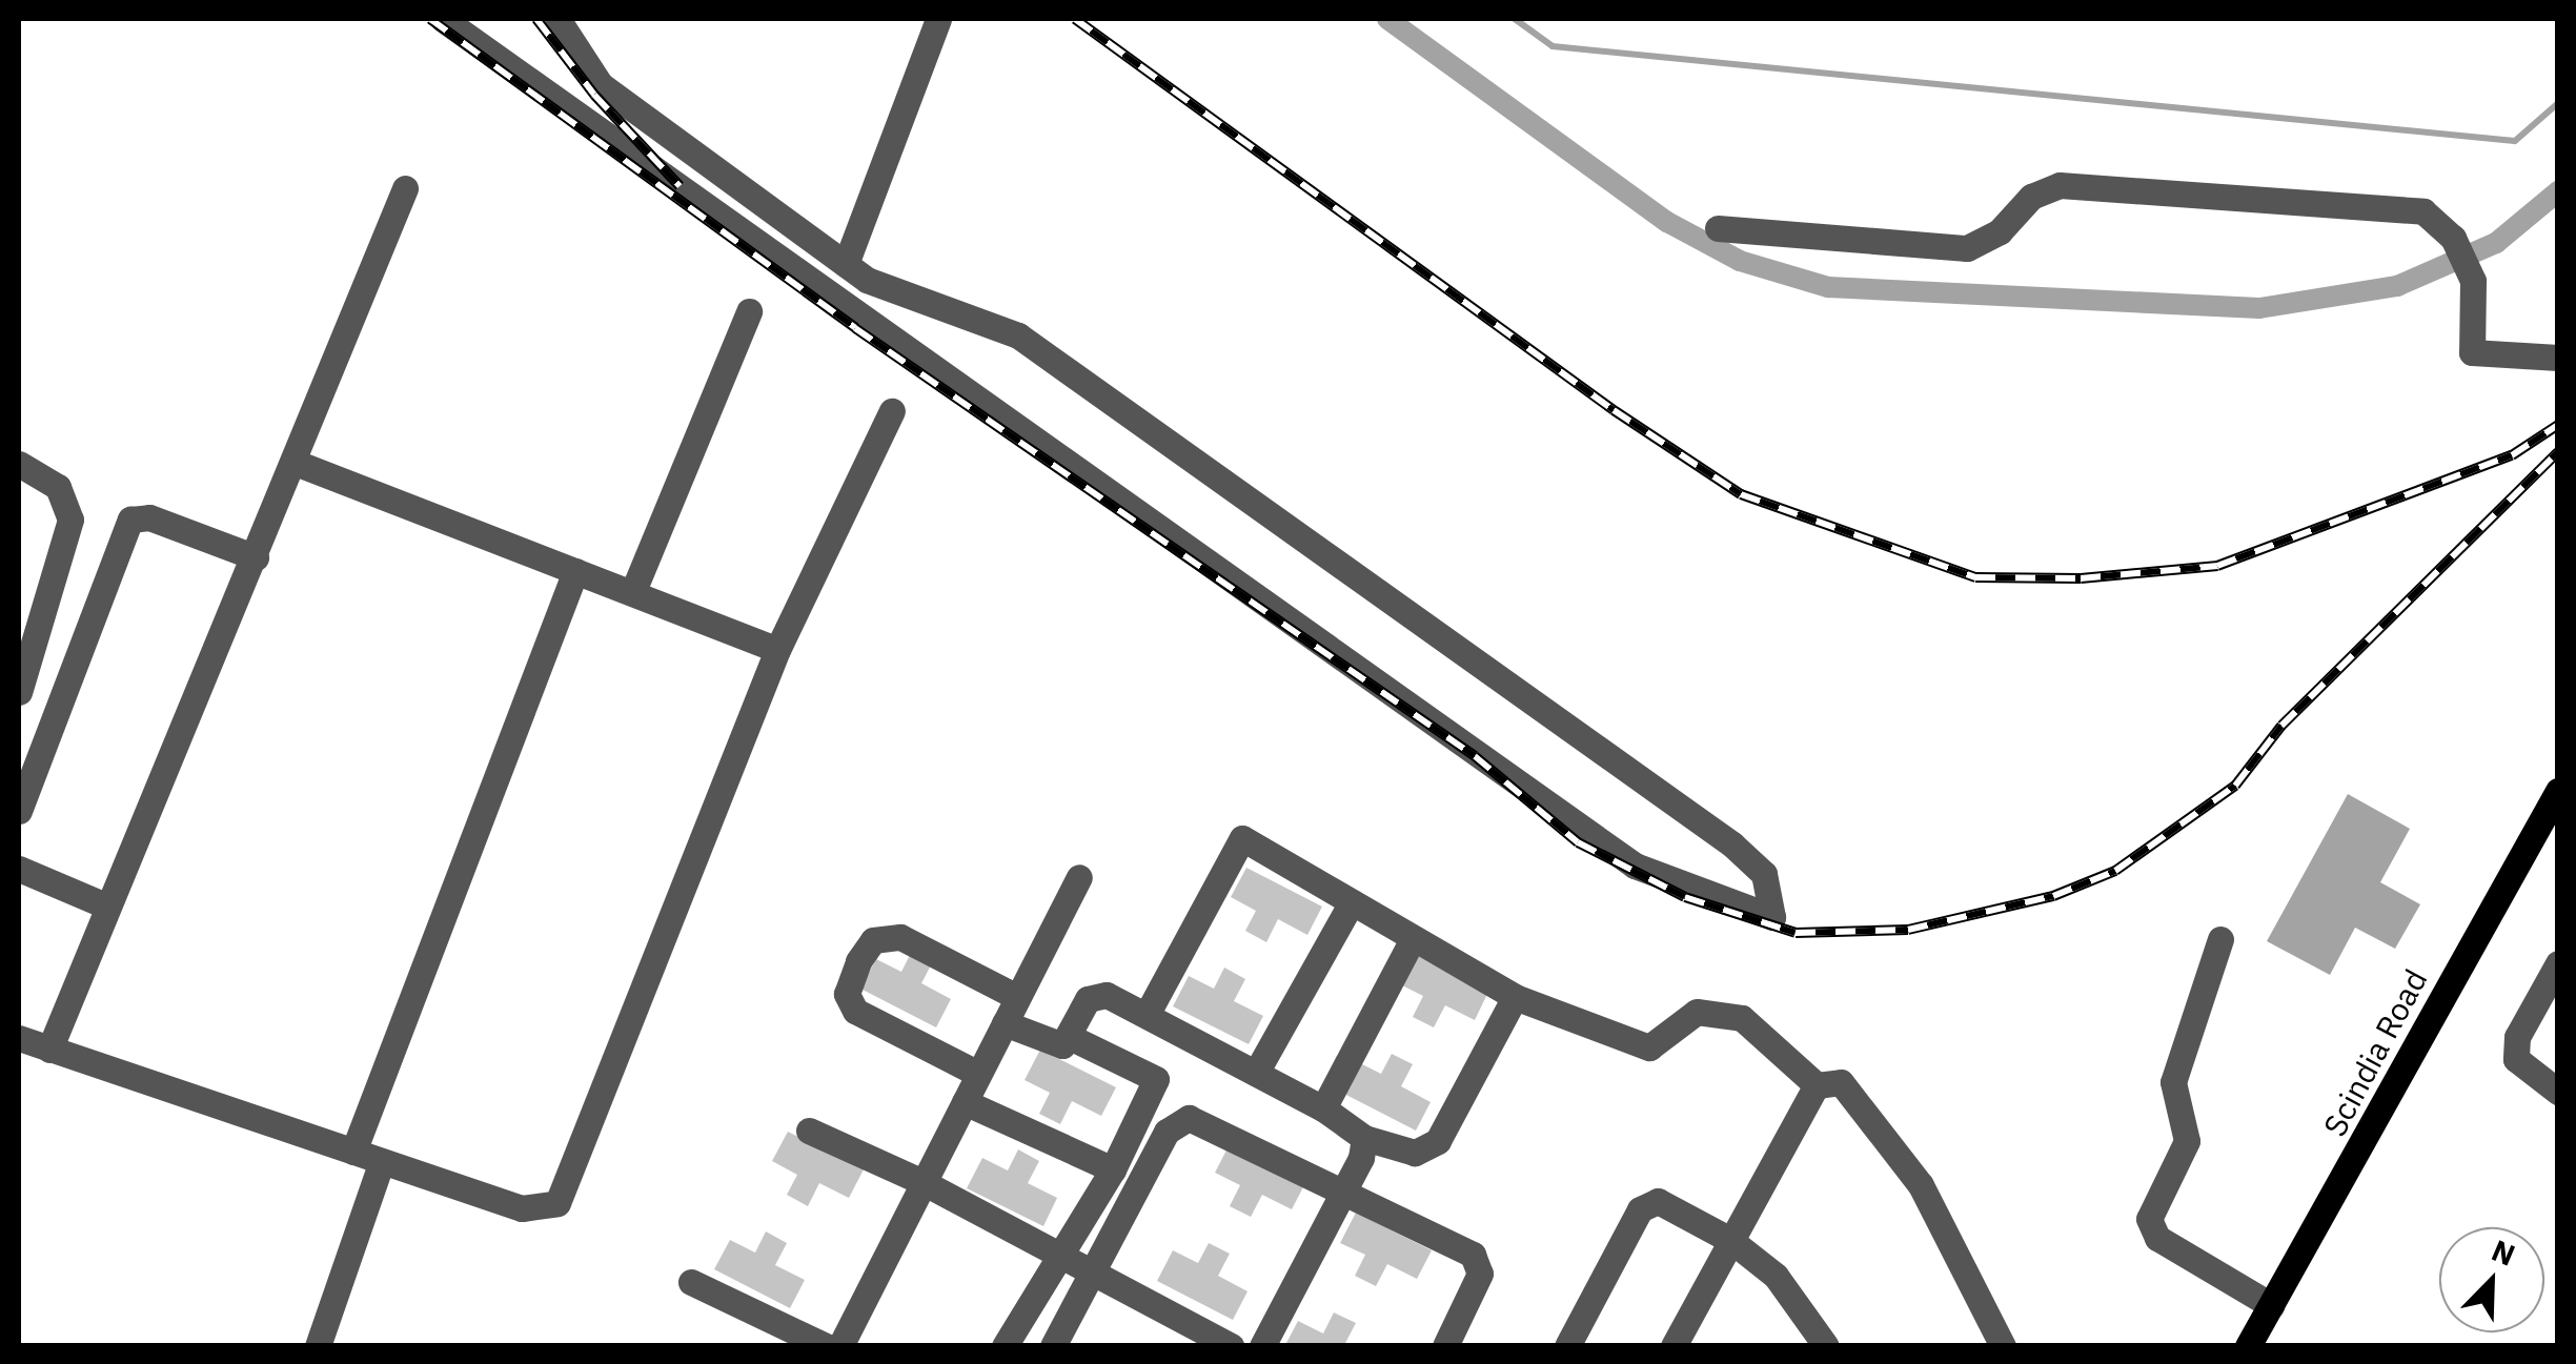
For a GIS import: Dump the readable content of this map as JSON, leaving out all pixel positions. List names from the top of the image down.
{
  "streets": {
    "main road": ["Scindia Road"]
  },
  "north": "top right"
}
